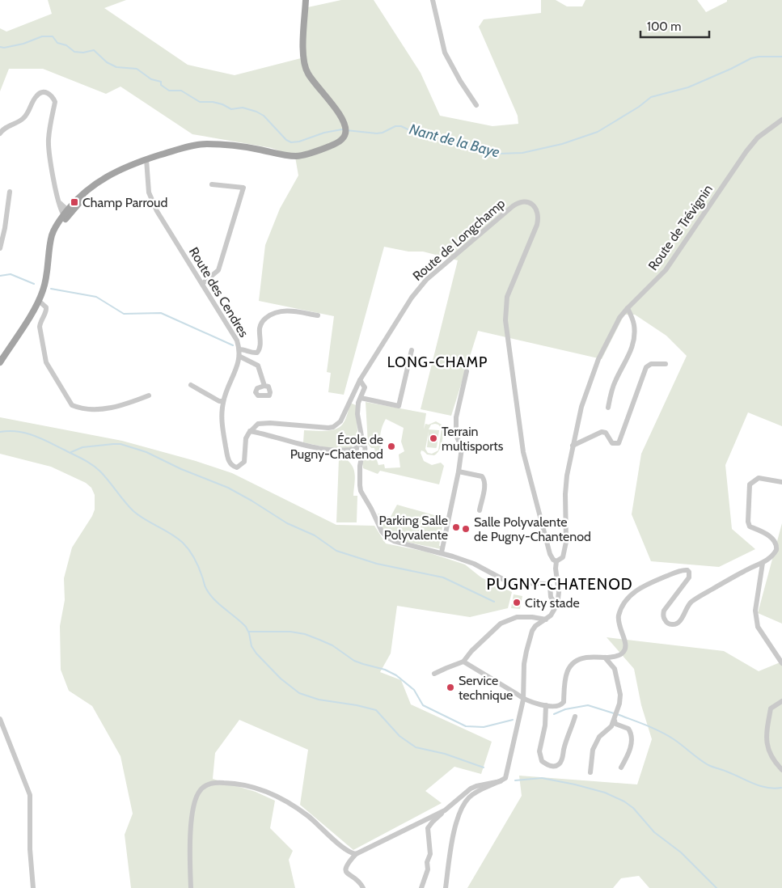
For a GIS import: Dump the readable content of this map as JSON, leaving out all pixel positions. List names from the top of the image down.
{
  "streets": {
    "street": ["Route de Trévignin", "Route de Longchamp", "Route des Cendres"]
  },
  "crossings": [
    ["Route de Trévignin", "Route de Longchamp"],
    ["Route de Longchamp", "Route des Cendres"]
  ],
  "districts": ["LONG-CHAMP", "PUGNY-CHATENOD"],
  "water": ["Nant de la Baye"],
  "places": {
    "transit": ["Champ Parroud"],
    "other": [
      "Terrain multisports",
      "École de Pugny-Chatenod",
      "Parking Salle Polyvalente",
      "Salle Polyvalente de Pugny-Chantenod",
      "City stade",
      "Service technique"
    ]
  },
  "scale_bar": "100 m"
}
